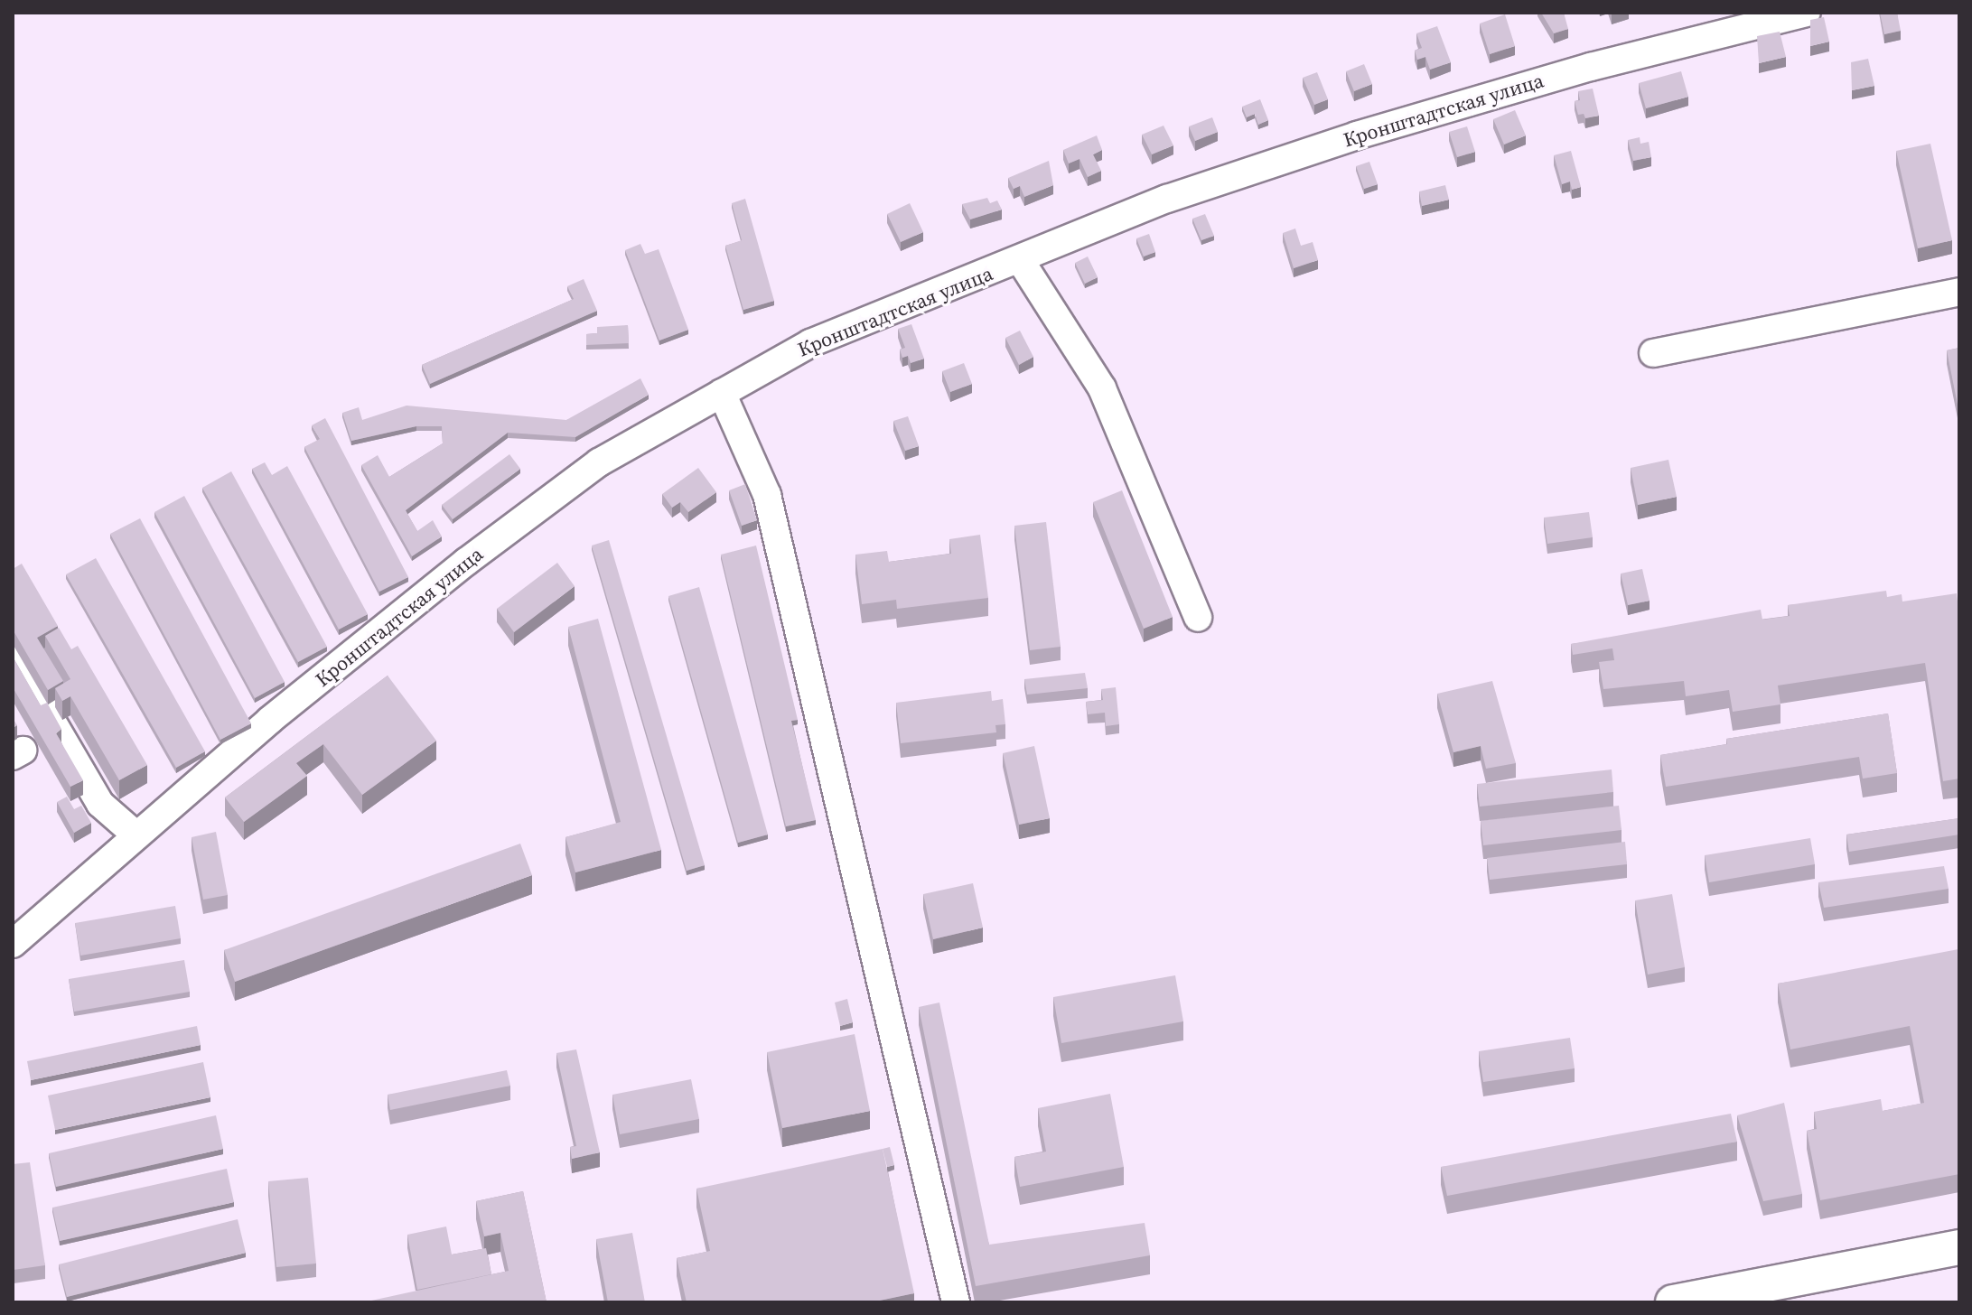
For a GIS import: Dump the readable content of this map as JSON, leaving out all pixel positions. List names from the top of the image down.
{
  "streets": {
    "street": ["Кронштадтская улица"]
  }
}
